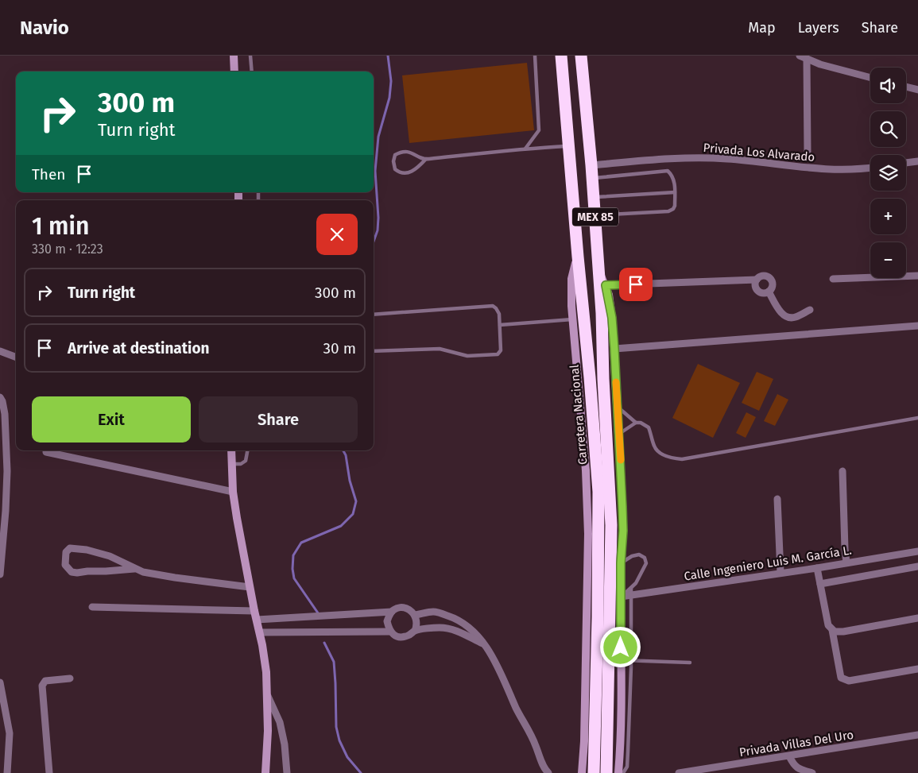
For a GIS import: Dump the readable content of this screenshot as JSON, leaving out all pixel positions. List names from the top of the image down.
{
  "streets": {
    "highway": ["MEX 85", "Carretera Nacional"],
    "street": ["Privada Los Alvarado", "Calle Ingeniero Luis M. García L.", "Privada Villas Del Uro"]
  },
  "crossings": [
    ["Privada Los Alvarado", "MEX 85"],
    ["MEX 85", "Carretera Nacional"],
    ["MEX 85", "Calle Ingeniero Luis M. García L."]
  ],
  "page": {
    "header": "Navio",
    "nav": ["Map", "Layers", "Share"],
    "map_buttons": ["+", "−"],
    "turn": ["300 m", "Turn right"],
    "then": "Then",
    "heading": ["1 min", "330 m · 12:23"],
    "list": [
      {
        "name": "Turn right",
        "value": "300 m"
      },
      {
        "name": "Arrive at destination",
        "value": "30 m"
      }
    ],
    "buttons": ["Exit", "Share"]
  }
}
